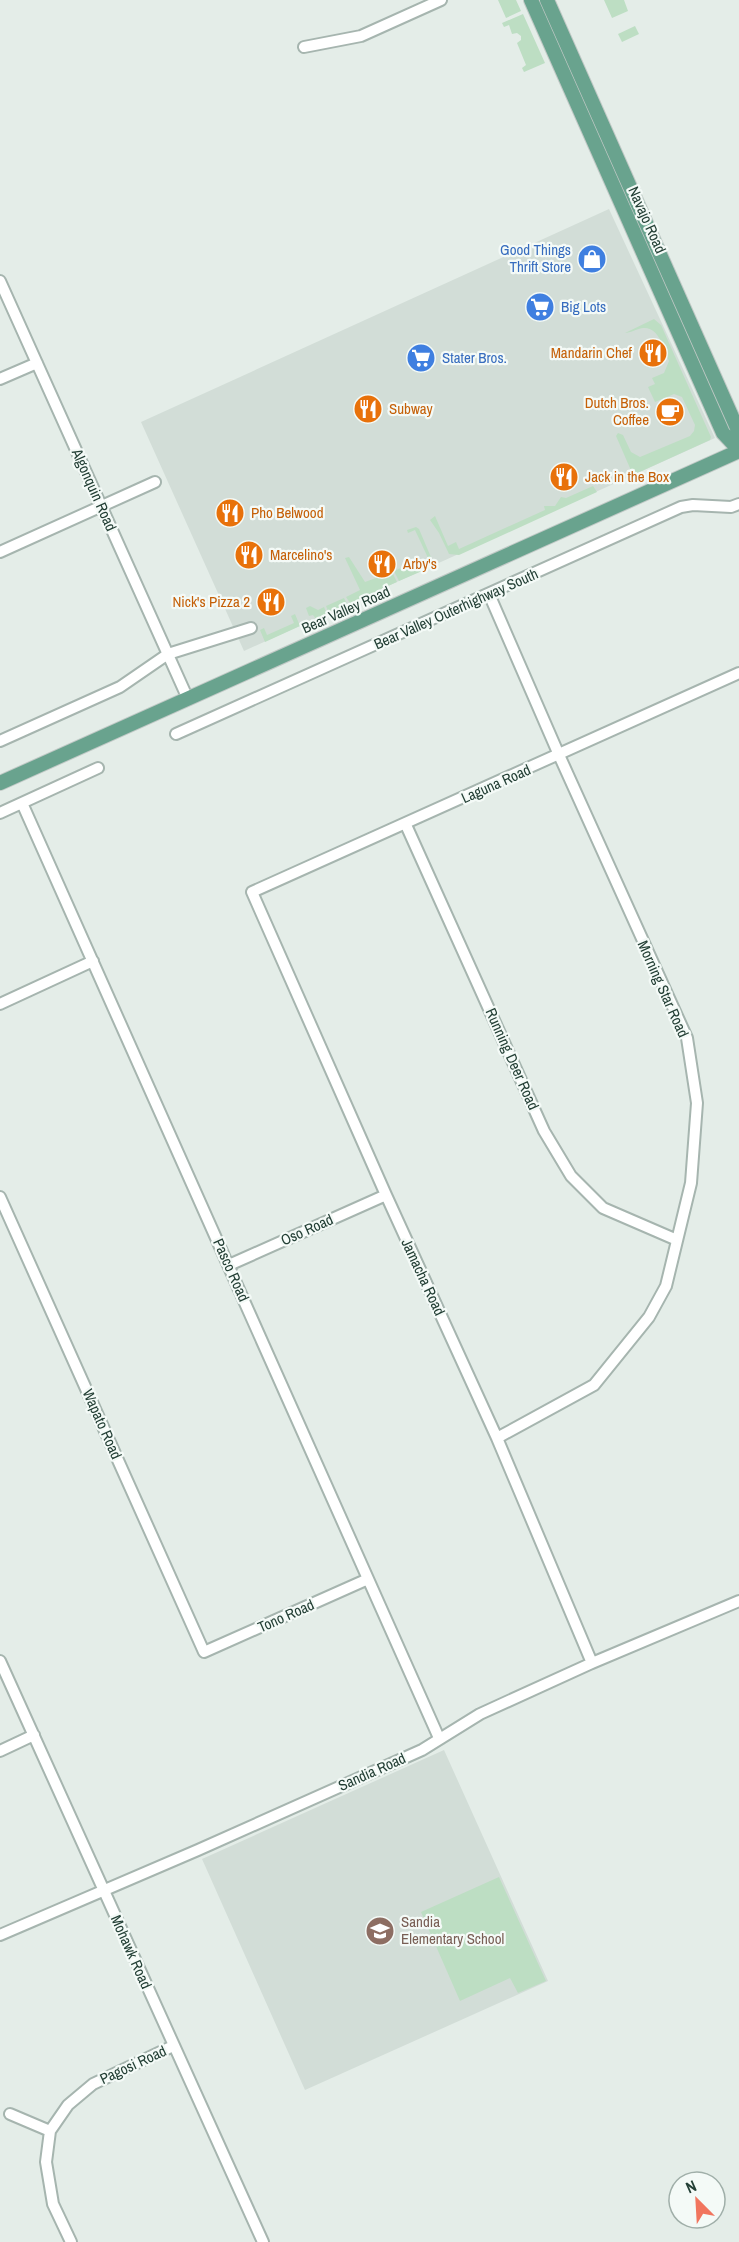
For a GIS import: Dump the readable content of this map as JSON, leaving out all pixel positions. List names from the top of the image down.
{
  "streets": {
    "main road": ["Navajo Road", "Bear Valley Road"],
    "street": [
      "Algonquin Road",
      "Bear Valley Outerhighway South",
      "Laguna Road",
      "Morning Star Road",
      "Running Deer Road",
      "Oso Road",
      "Pasco Road",
      "Jamacha Road",
      "Wapato Road",
      "Tono Road",
      "Sandia Road",
      "Mohawk Road",
      "Pagosi Road"
    ]
  },
  "crossings": [
    ["Navajo Road", "Bear Valley Road"],
    ["Algonquin Road", "Bear Valley Road"],
    ["Bear Valley Outerhighway South", "Morning Star Road"],
    ["Laguna Road", "Morning Star Road"],
    ["Laguna Road", "Running Deer Road"],
    ["Laguna Road", "Jamacha Road"],
    ["Morning Star Road", "Running Deer Road"],
    ["Morning Star Road", "Jamacha Road"],
    ["Oso Road", "Pasco Road"],
    ["Oso Road", "Jamacha Road"],
    ["Pasco Road", "Tono Road"],
    ["Pasco Road", "Sandia Road"],
    ["Jamacha Road", "Sandia Road"],
    ["Wapato Road", "Tono Road"],
    ["Sandia Road", "Mohawk Road"],
    ["Mohawk Road", "Pagosi Road"]
  ],
  "places": {
    "shop": ["Good Things Thrift Store"],
    "supermarket": ["Big Lots", "Stater Bros."],
    "restaurant": [
      "Mandarin Chef",
      "Subway",
      "Jack in the Box",
      "Pho Belwood",
      "Marcelino's",
      "Arby's",
      "Nick's Pizza 2"
    ],
    "cafe": ["Dutch Bros. Coffee"],
    "school or university": ["Sandia Elementary School"]
  },
  "north": "top left"
}
